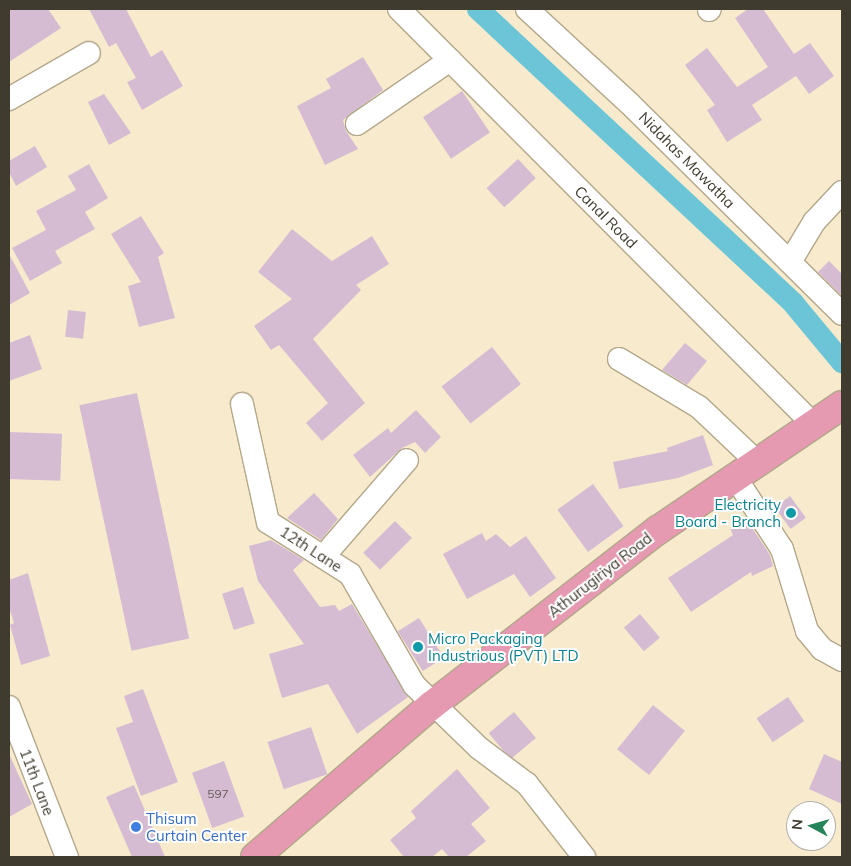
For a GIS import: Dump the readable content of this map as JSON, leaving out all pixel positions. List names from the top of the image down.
{
  "streets": {
    "main road": ["Athurugiriya Road"],
    "street": [
      "Nidahas Mawatha",
      "Canal Road",
      "12th Lane",
      "11th Lane"
    ]
  },
  "crossings": [
    ["Canal Road", "Athurugiriya Road"],
    ["12th Lane", "Athurugiriya Road"]
  ],
  "places": ["Electricity Board - Branch", "Micro Packaging Industrious (PVT) LTD", "Thisum Curtain Center"],
  "house_numbers": ["597"],
  "north": "left"
}
